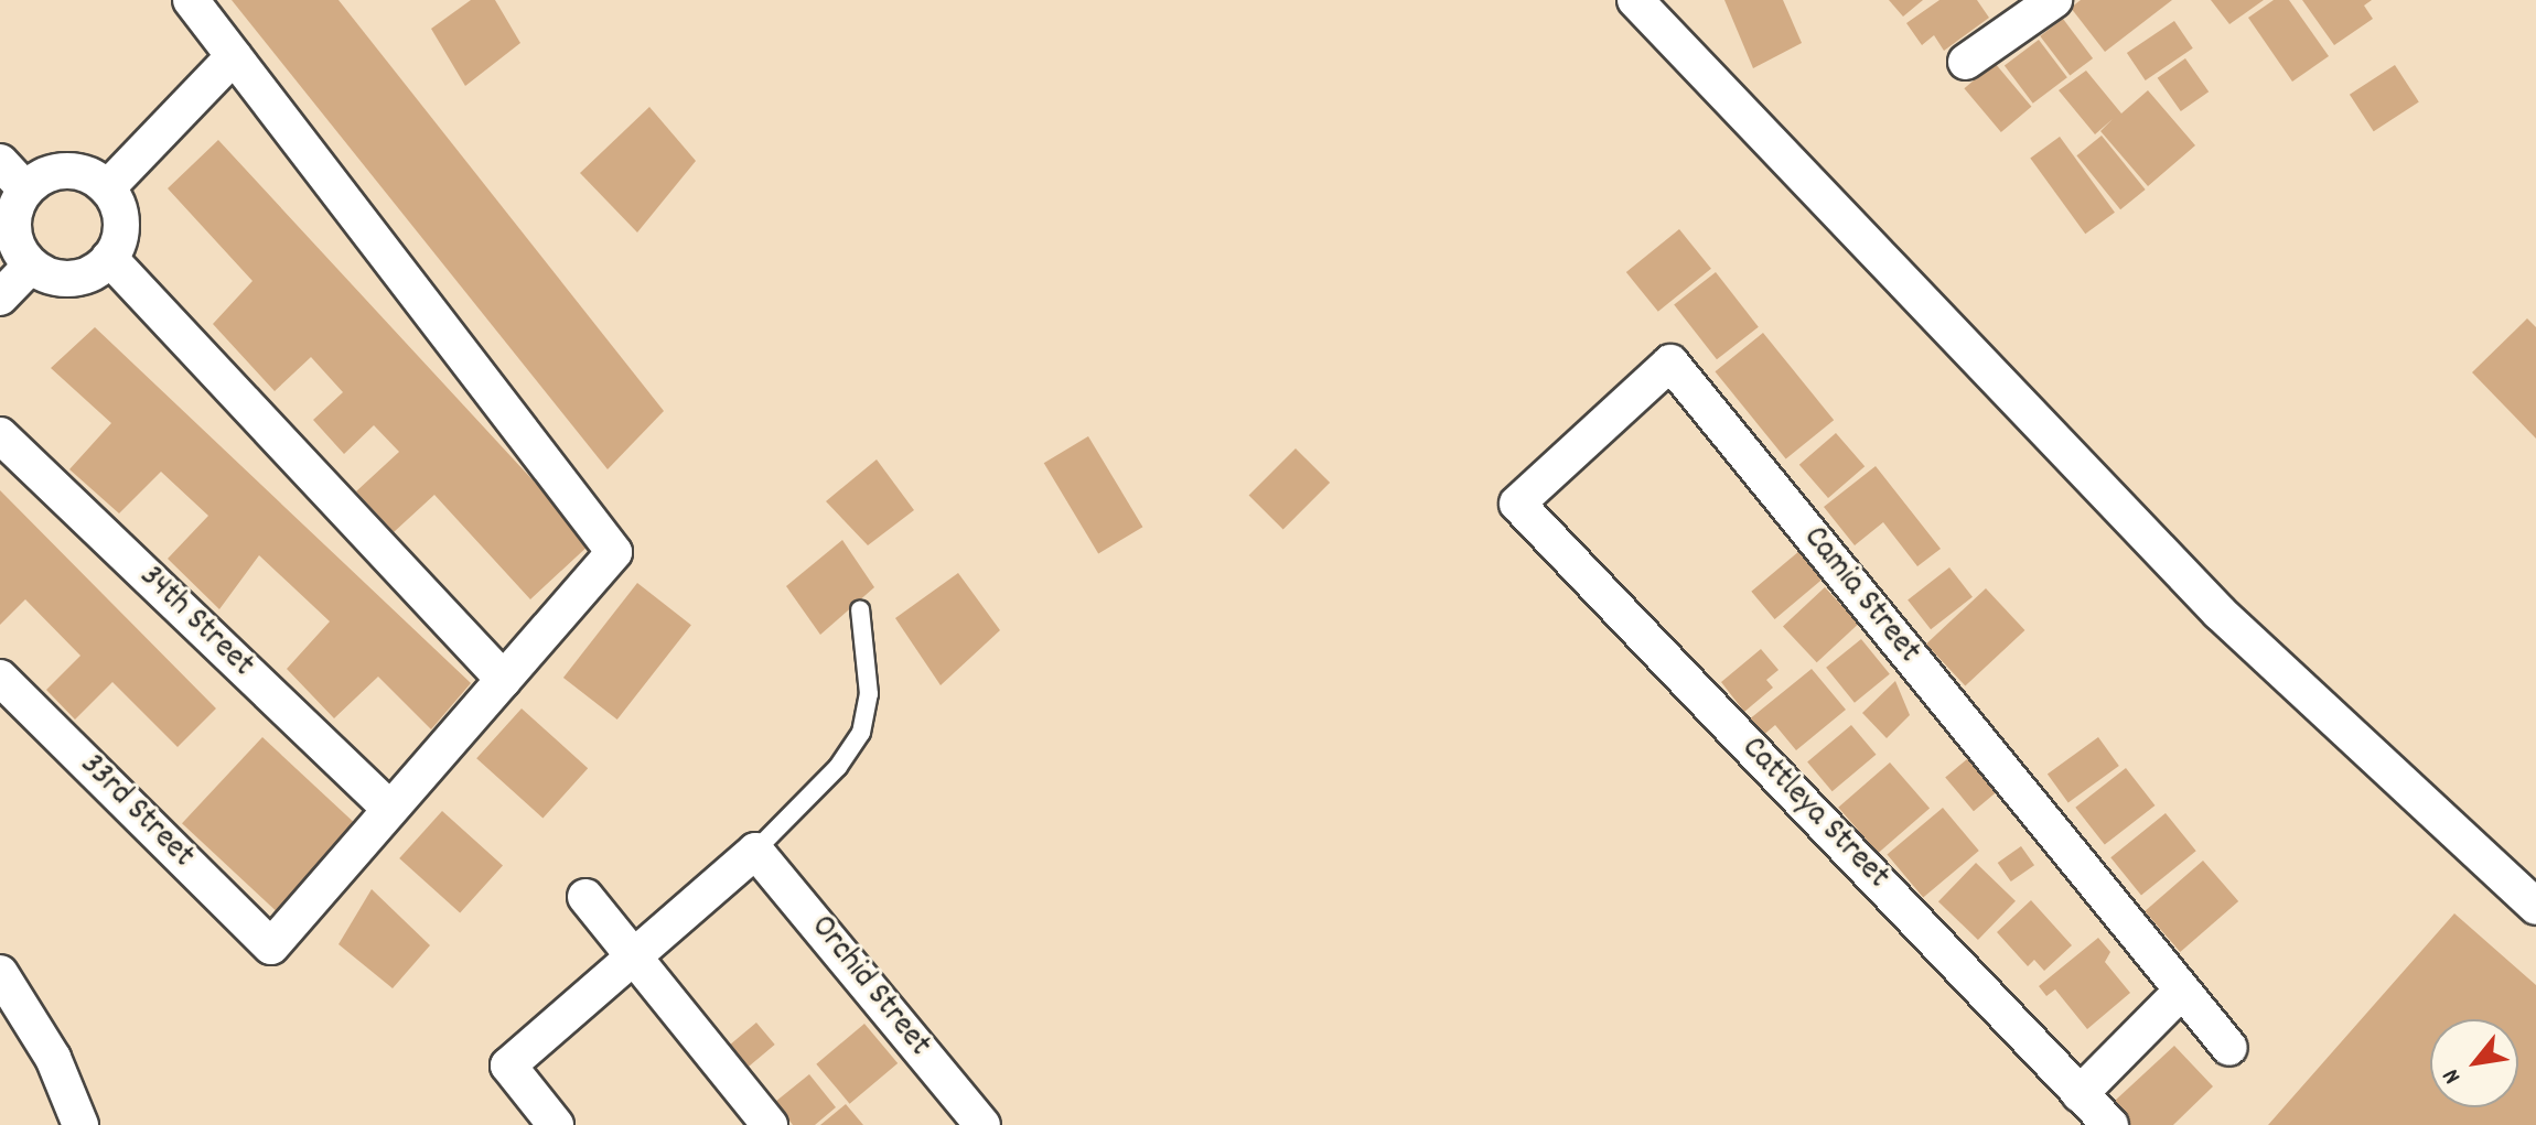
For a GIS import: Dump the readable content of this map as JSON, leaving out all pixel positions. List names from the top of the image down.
{
  "streets": {
    "street": [
      "Camia Street",
      "34th Street",
      "33rd Street",
      "Cattleya Street",
      "Orchid Street"
    ]
  },
  "crossings": [
    ["Camia Street", "Cattleya Street"],
    ["34th Street", "33rd Street"]
  ],
  "north": "bottom left"
}
